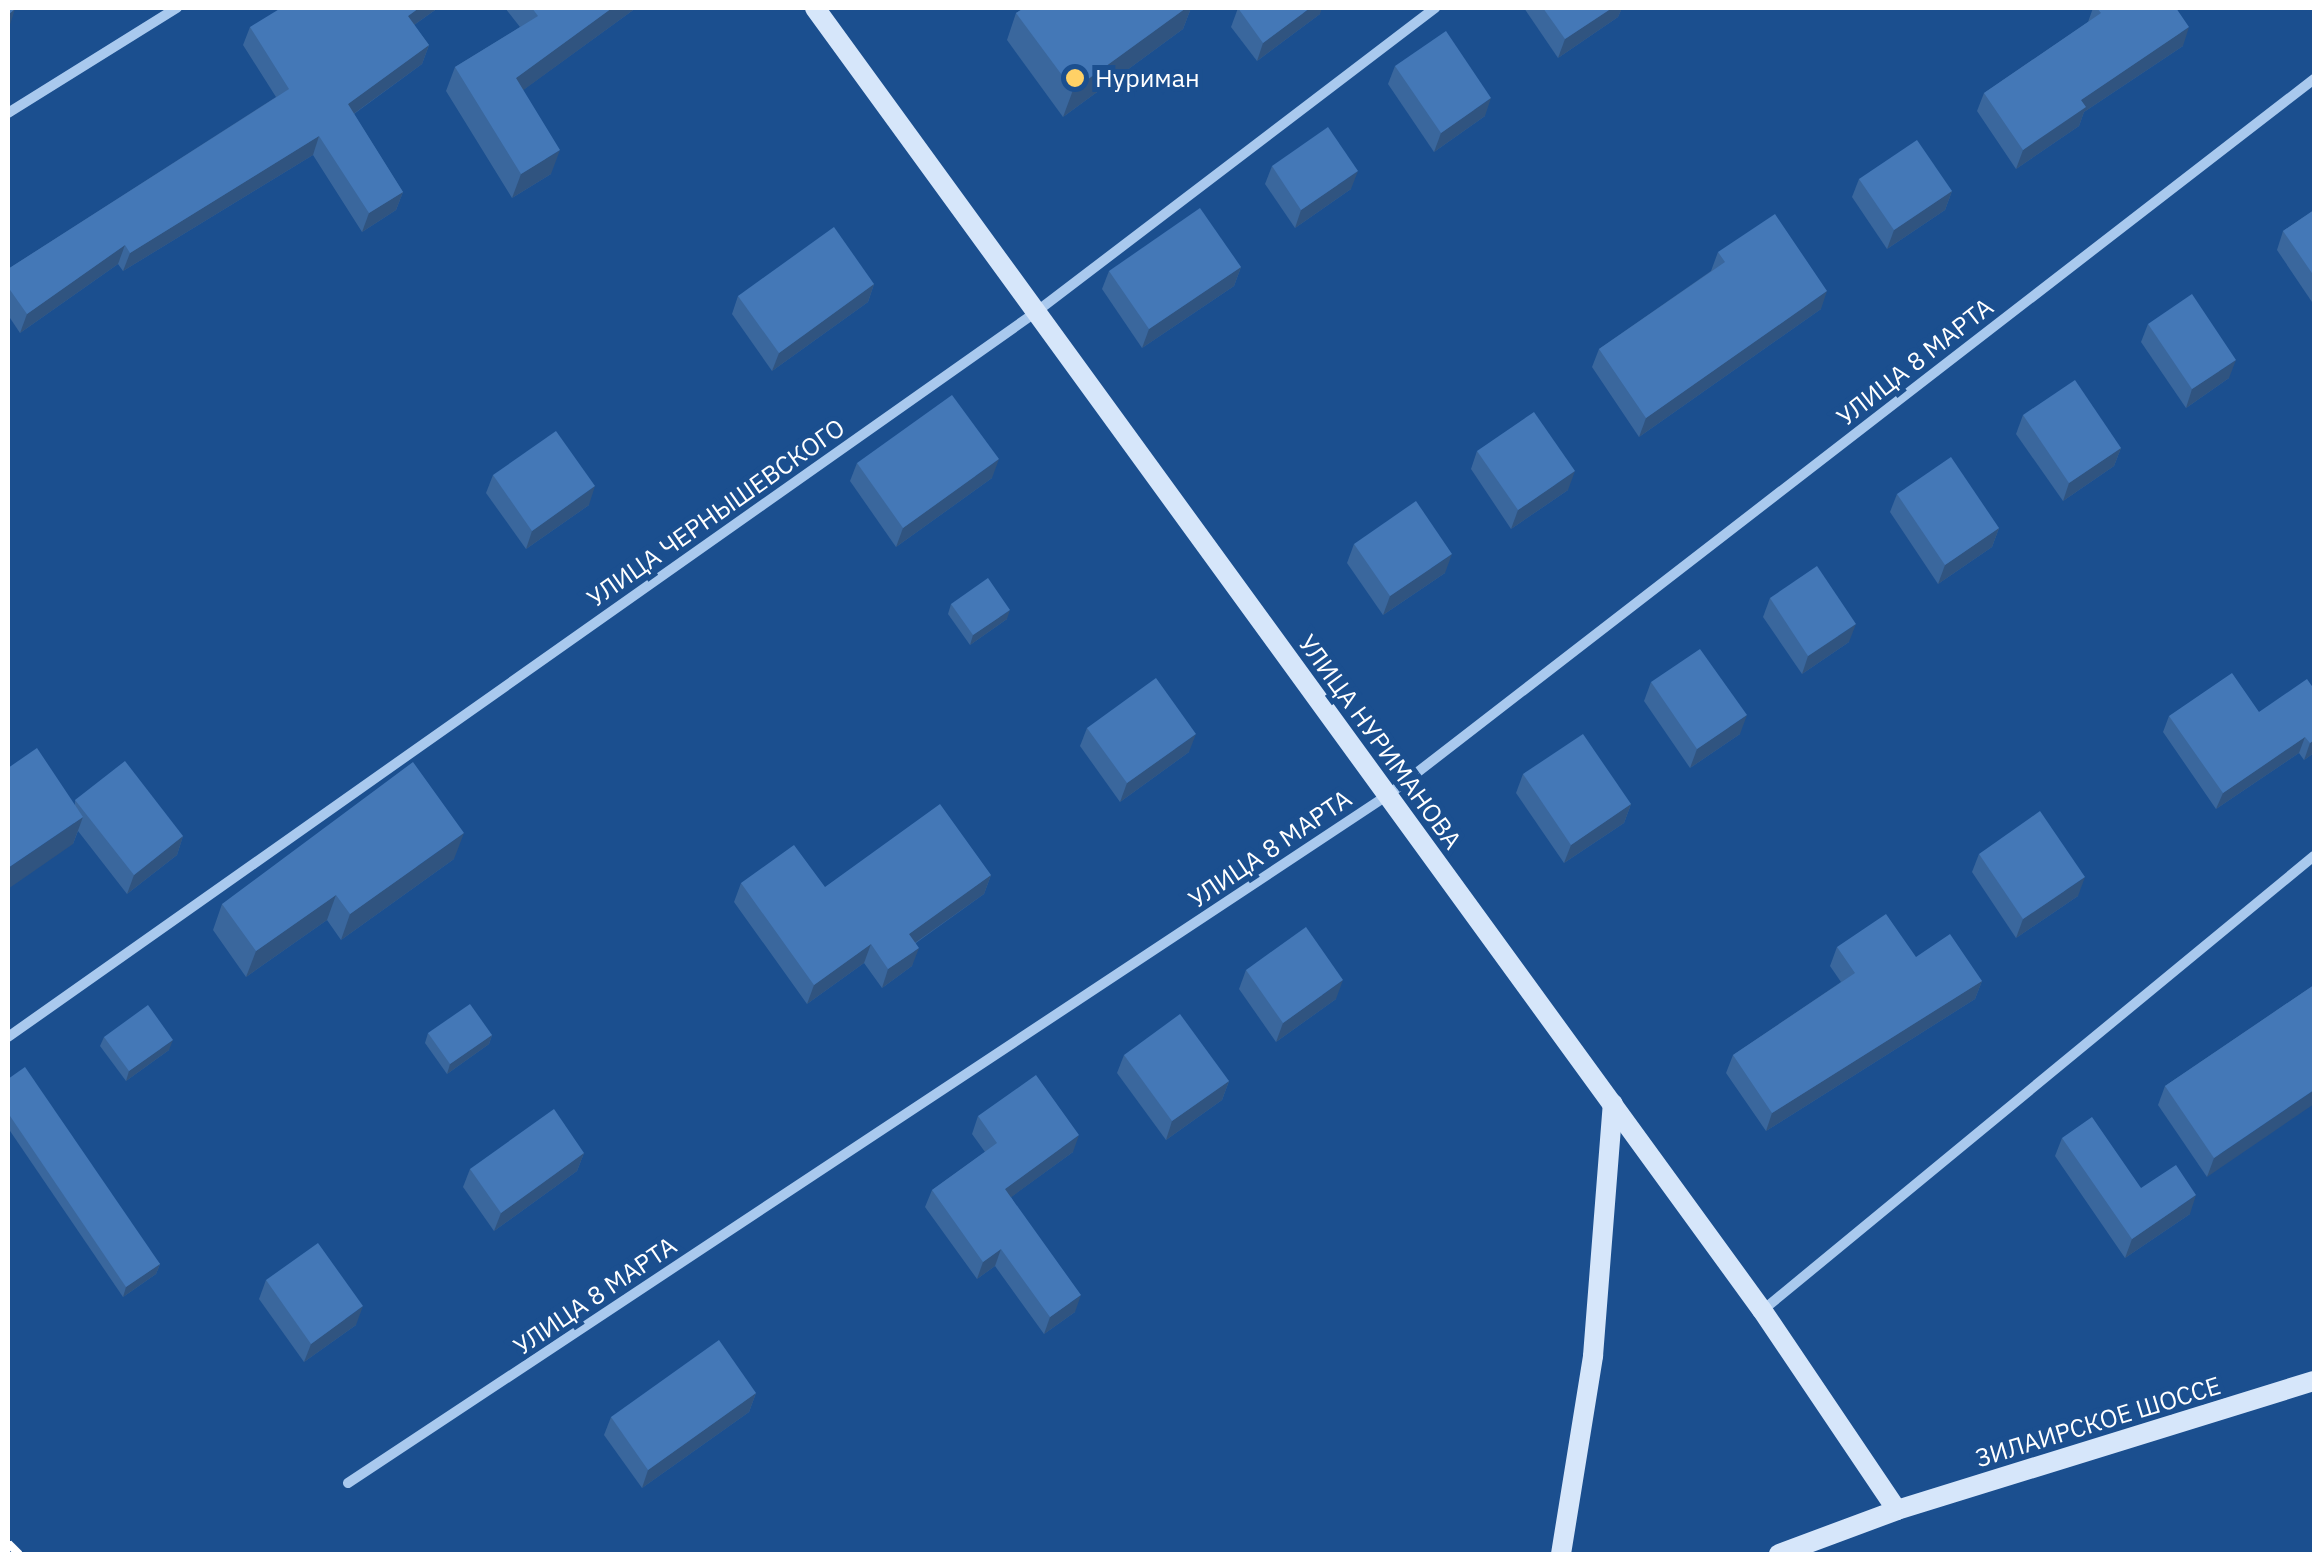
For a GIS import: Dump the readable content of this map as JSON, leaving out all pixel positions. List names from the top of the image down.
{
  "streets": {
    "main road": ["УЛИЦА НУРИМАНОВА", "ЗИЛАИРСКОЕ ШОССЕ"],
    "street": ["УЛИЦА 8 МАРТА", "УЛИЦА ЧЕРНЫШЕВСКОГО"]
  },
  "crossings": [
    ["УЛИЦА 8 МАРТА", "УЛИЦА НУРИМАНОВА"],
    ["УЛИЦА ЧЕРНЫШЕВСКОГО", "УЛИЦА НУРИМАНОВА"],
    ["УЛИЦА НУРИМАНОВА", "ЗИЛАИРСКОЕ ШОССЕ"]
  ],
  "places": ["Нуриман"]
}
